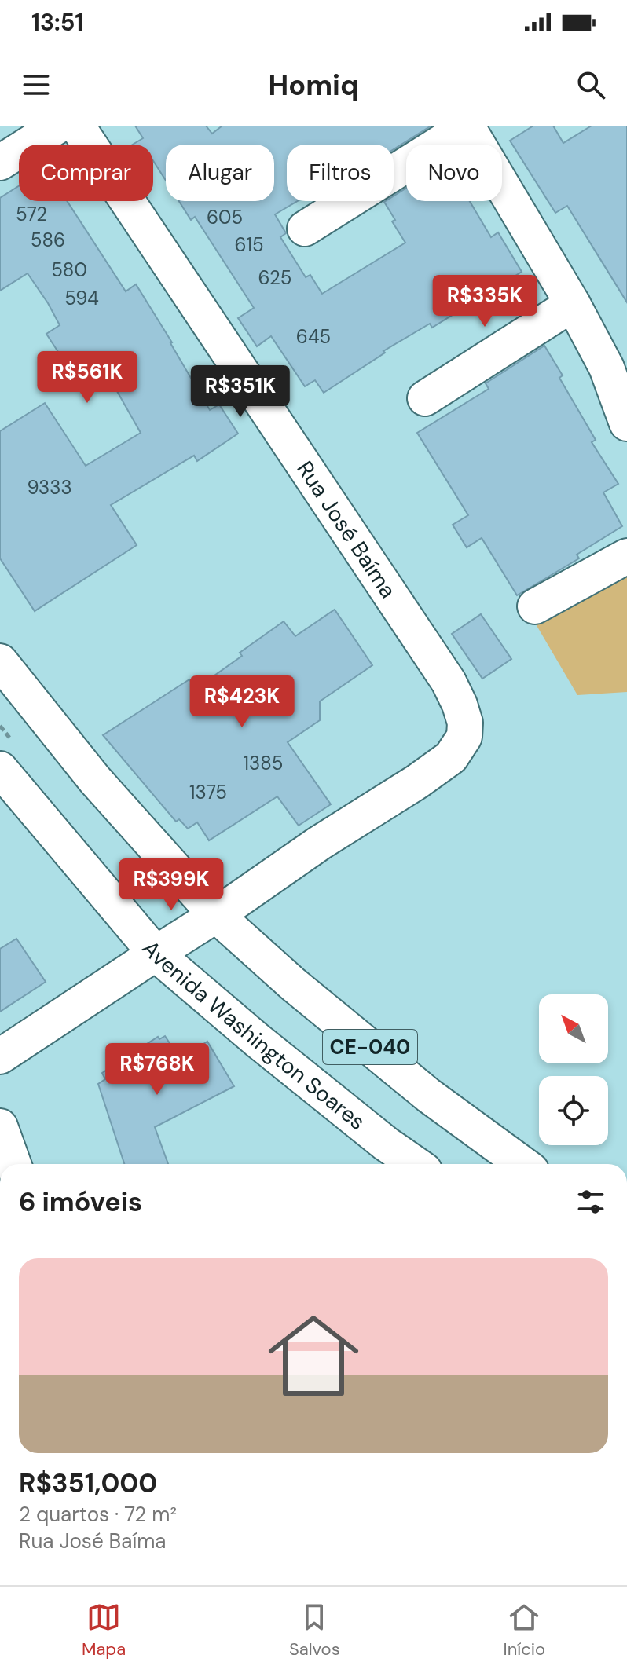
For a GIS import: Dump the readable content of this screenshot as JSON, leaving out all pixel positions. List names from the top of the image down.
{
  "streets": {
    "main road": ["Rua José Baíma", "Avenida Washington Soares", "CE-040"]
  },
  "crossings": [
    ["Rua José Baíma", "Avenida Washington Soares"],
    ["Rua José Baíma", "CE-040"]
  ],
  "house_numbers": [
    "572",
    "605",
    "586",
    "615",
    "580",
    "625",
    "594",
    "645",
    "9333",
    "1385",
    "1375"
  ],
  "north": "top left",
  "page": {
    "status": "13:51",
    "header": "Homiq",
    "chip": [
      "Comprar",
      "Alugar",
      "Filtros",
      "Novo"
    ],
    "price": [
      "R$335K",
      "R$561K",
      "R$351K",
      "R$423K",
      "R$399K",
      "R$768K"
    ],
    "heading": "6 imóveis",
    "list": [
      {
        "name": "R$351,000",
        "note": "2 quartos · 72 m² · Rua José Baíma"
      }
    ],
    "tabs": ["Mapa", "Salvos", "Início"]
  }
}
